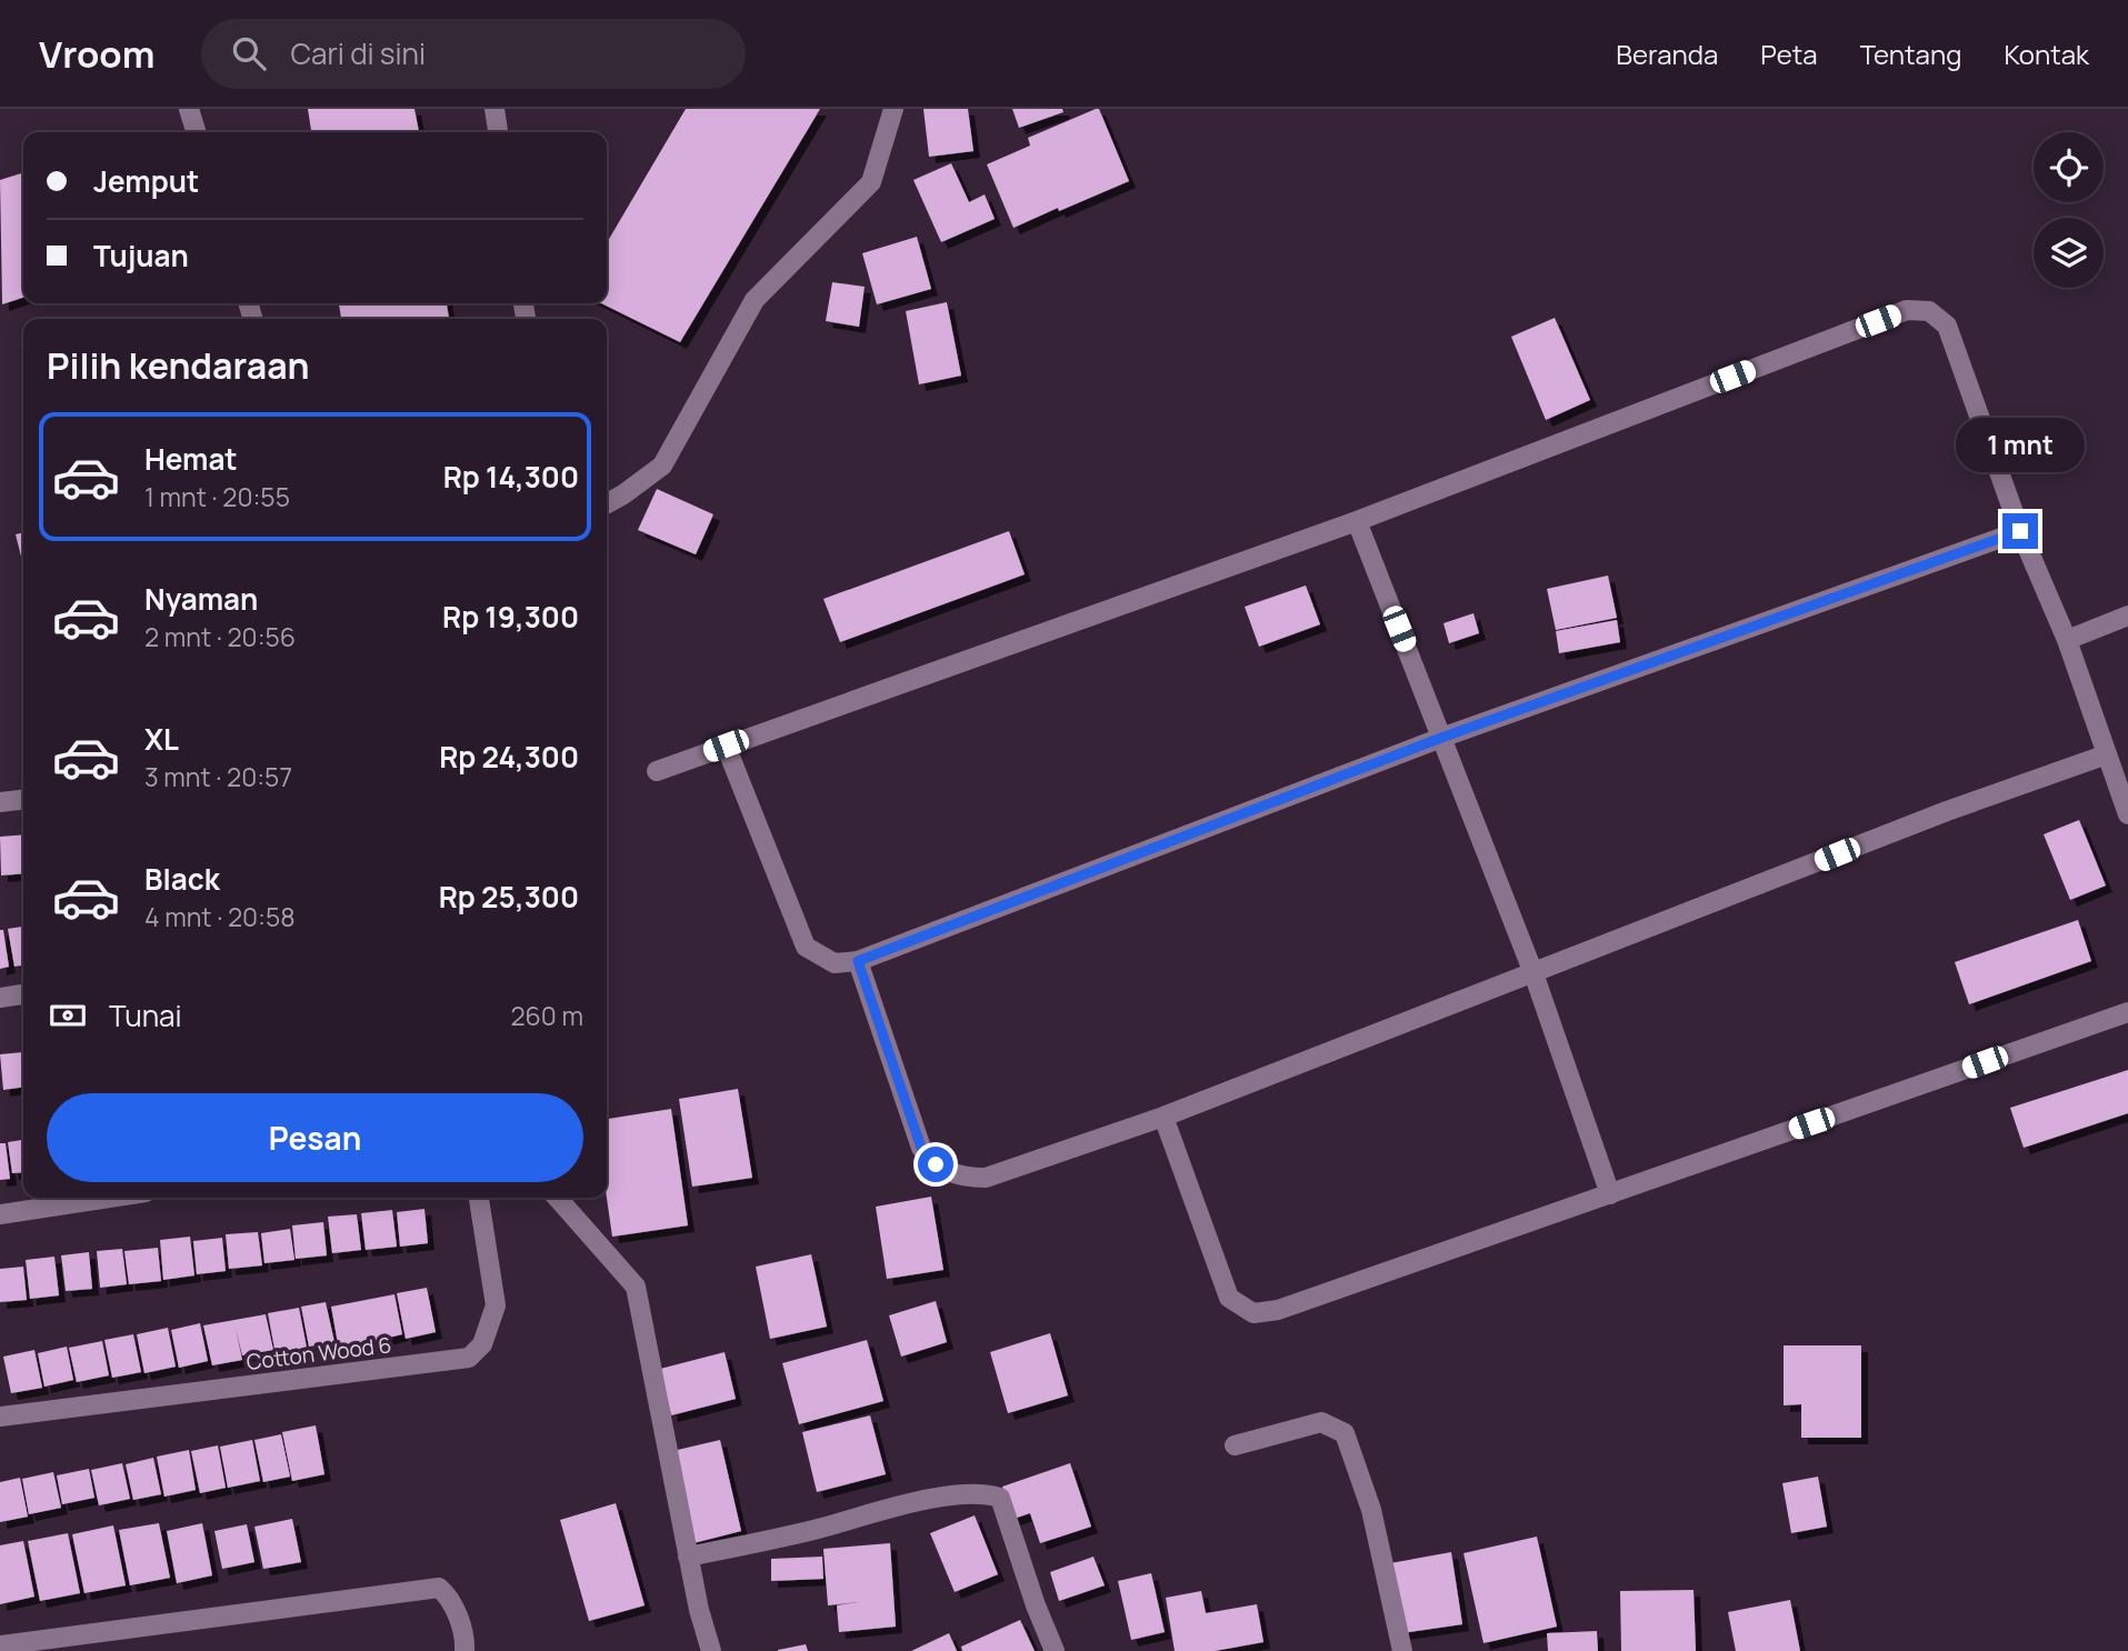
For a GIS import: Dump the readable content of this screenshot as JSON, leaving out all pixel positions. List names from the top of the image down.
{
  "streets": {
    "street": ["Cotton Wood 6"]
  },
  "page": {
    "header": "Vroom",
    "search": "Cari di sini",
    "nav": [
      "Beranda",
      "Peta",
      "Tentang",
      "Kontak"
    ],
    "banner": ["Jemput", "Tujuan"],
    "heading": "Pilih kendaraan",
    "list": [
      {
        "name": "Hemat",
        "note": "1 mnt · 20:55",
        "value": "Rp 14,300"
      },
      {
        "name": "Nyaman",
        "note": "2 mnt · 20:56",
        "value": "Rp 19,300"
      },
      {
        "name": "XL",
        "note": "3 mnt · 20:57",
        "value": "Rp 24,300"
      },
      {
        "name": "Black",
        "note": "4 mnt · 20:58",
        "value": "Rp 25,300"
      }
    ],
    "bubble": "1 mnt",
    "pay": ["Tunai", "260 m"],
    "buttons": "Pesan"
  }
}
